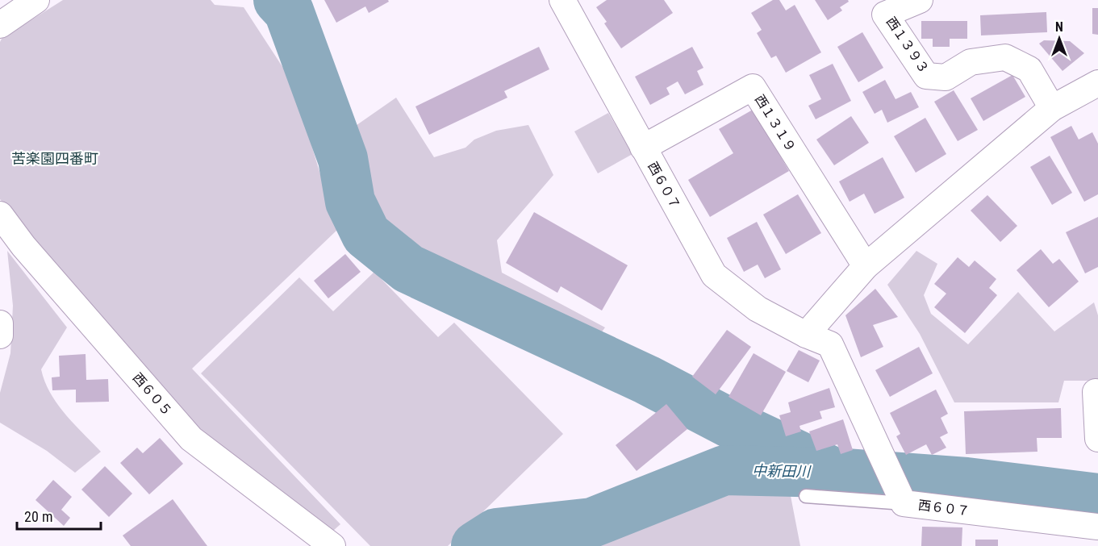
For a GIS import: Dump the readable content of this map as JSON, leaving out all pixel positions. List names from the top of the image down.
{
  "streets": {
    "street": [
      "西１３９３",
      "西１３１９",
      "西６０７",
      "西６０５"
    ]
  },
  "crossings": [
    ["西１３１９", "西６０７"]
  ],
  "districts": ["苦楽園四番町"],
  "water": ["中新田川"],
  "scale_bar": "20 m",
  "north": "top"
}
